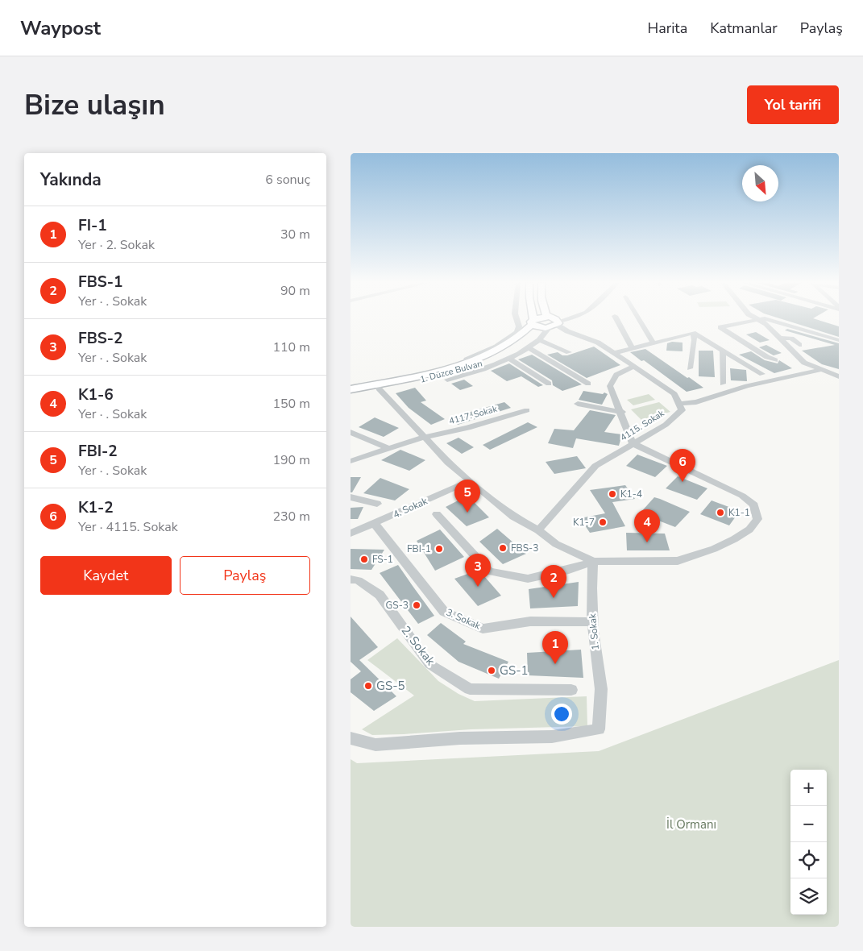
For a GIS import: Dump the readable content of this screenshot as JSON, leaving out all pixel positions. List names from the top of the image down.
{
  "streets": {
    "main road": ["1. Düzce Bulvarı"],
    "street": [
      "4117. Sokak",
      "4115. Sokak",
      "4. Sokak",
      "3. Sokak",
      "1. Sokak",
      "2. Sokak"
    ]
  },
  "crossings": [
    ["4. Sokak", "3. Sokak"],
    ["3. Sokak", "1. Sokak"]
  ],
  "parks": ["İl Ormanı"],
  "places": [
    "K1-4",
    "K1-1",
    "K1-7",
    "FBS-3",
    "FBI-1",
    "FS-1",
    "GS-3",
    "GS-1",
    "GS-5"
  ],
  "north": "bottom right",
  "page": {
    "header": "Waypost",
    "nav": ["Harita", "Katmanlar", "Paylaş"],
    "buttons": [
      "Yol tarifi",
      ["Kaydet", "Paylaş"]
    ],
    "title": "Bize ulaşın",
    "heading": ["Yakında", "6 sonuç"],
    "list": [
      {
        "mark": "1",
        "name": "FI-1",
        "note": "Yer · 2. Sokak",
        "value": "30 m"
      },
      {
        "mark": "2",
        "name": "FBS-1",
        "note": "Yer · . Sokak",
        "value": "90 m"
      },
      {
        "mark": "3",
        "name": "FBS-2",
        "note": "Yer · . Sokak",
        "value": "110 m"
      },
      {
        "mark": "4",
        "name": "K1-6",
        "note": "Yer · . Sokak",
        "value": "150 m"
      },
      {
        "mark": "5",
        "name": "FBI-2",
        "note": "Yer · . Sokak",
        "value": "190 m"
      },
      {
        "mark": "6",
        "name": "K1-2",
        "note": "Yer · 4115. Sokak",
        "value": "230 m"
      }
    ],
    "pins": [
      "6",
      "5",
      "4",
      "3",
      "2",
      "1"
    ],
    "map_buttons": ["+", "−"]
  }
}
